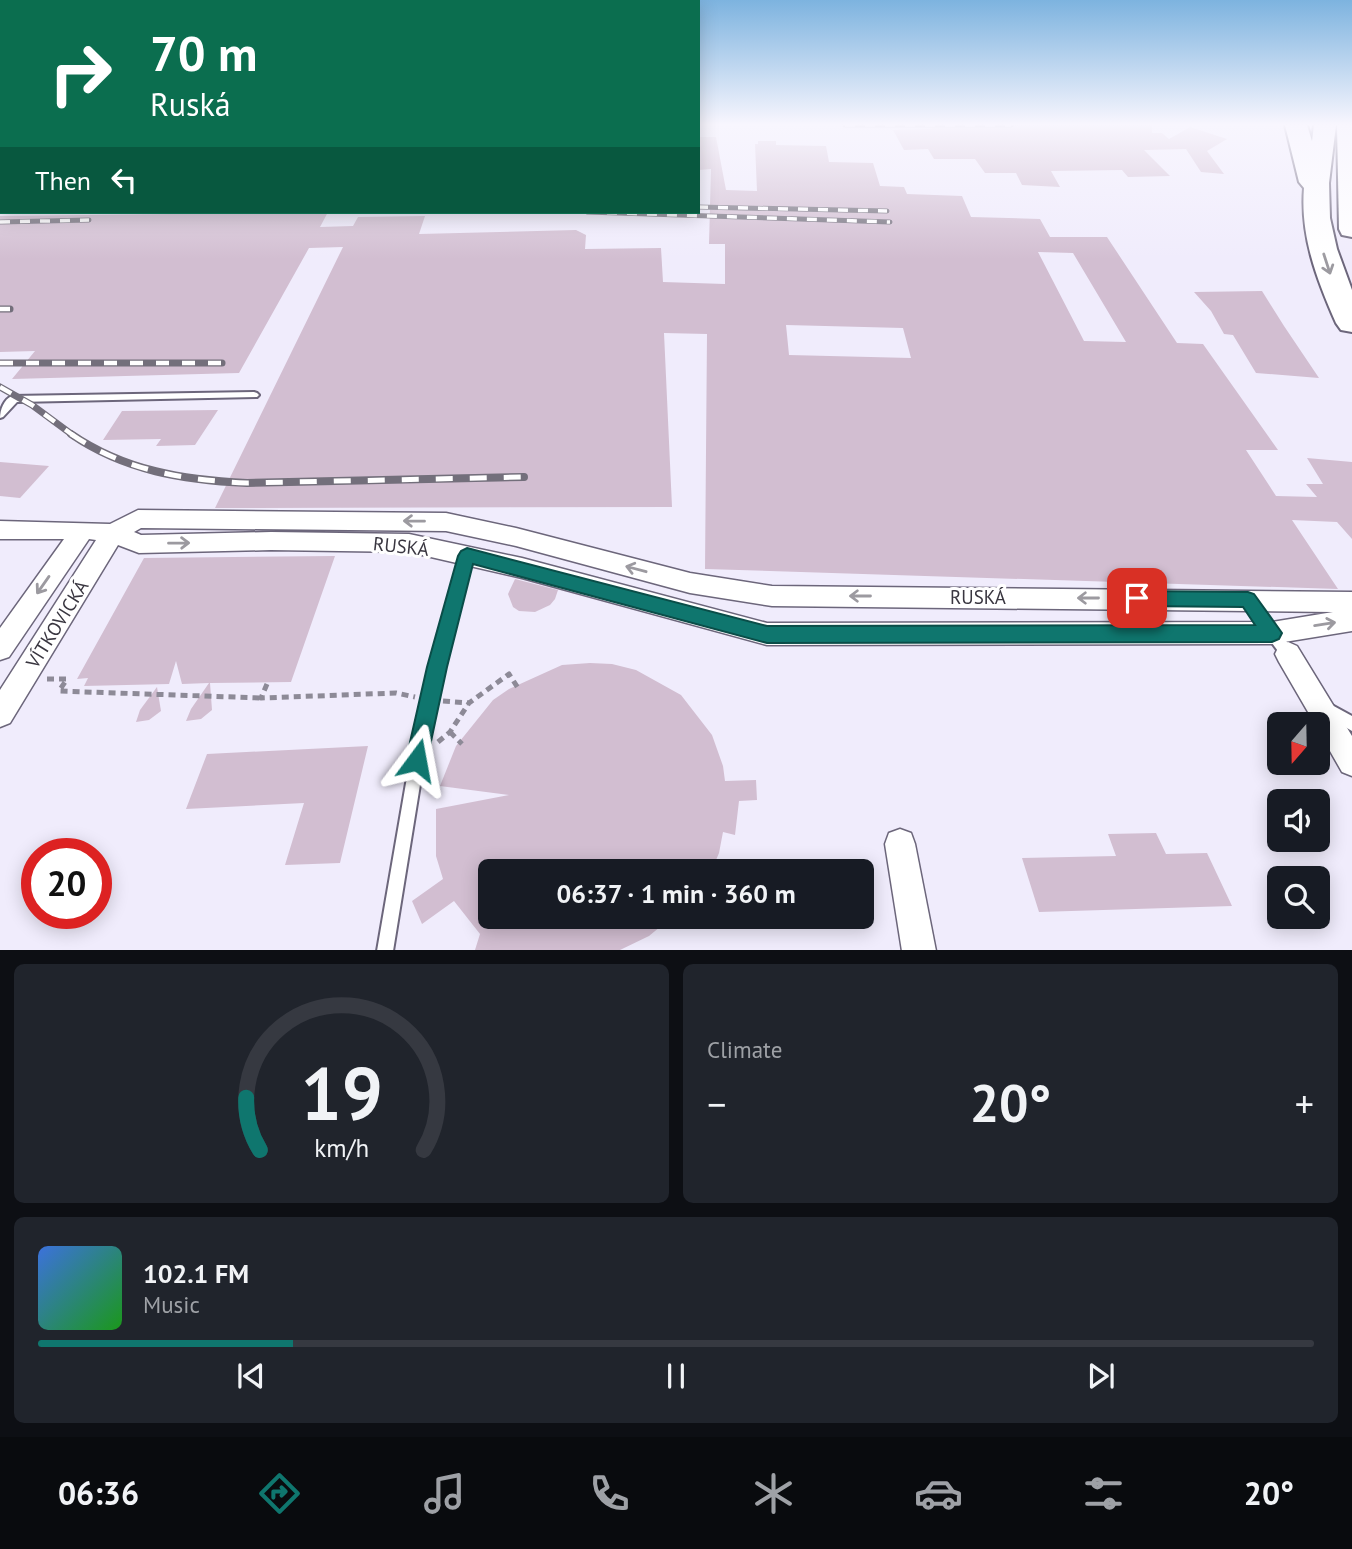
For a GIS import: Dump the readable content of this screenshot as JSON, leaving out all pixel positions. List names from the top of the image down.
{
  "streets": {
    "street": ["RUSKÁ", "VÍTKOVICKÁ"]
  },
  "crossings": [
    ["RUSKÁ", "VÍTKOVICKÁ"]
  ],
  "north": "bottom",
  "page": {
    "turn": ["70 m", "Ruská"],
    "then": "Then",
    "limit": "20",
    "trip": "06:37 · 1 min · 360 m",
    "tile": "Climate",
    "heat": ["−", "20°", "+"],
    "song": ["102.1 FM", "Music"],
    "tabs": ["06:36", "20°"],
    "gauge": ["19", "km/h"]
  }
}
